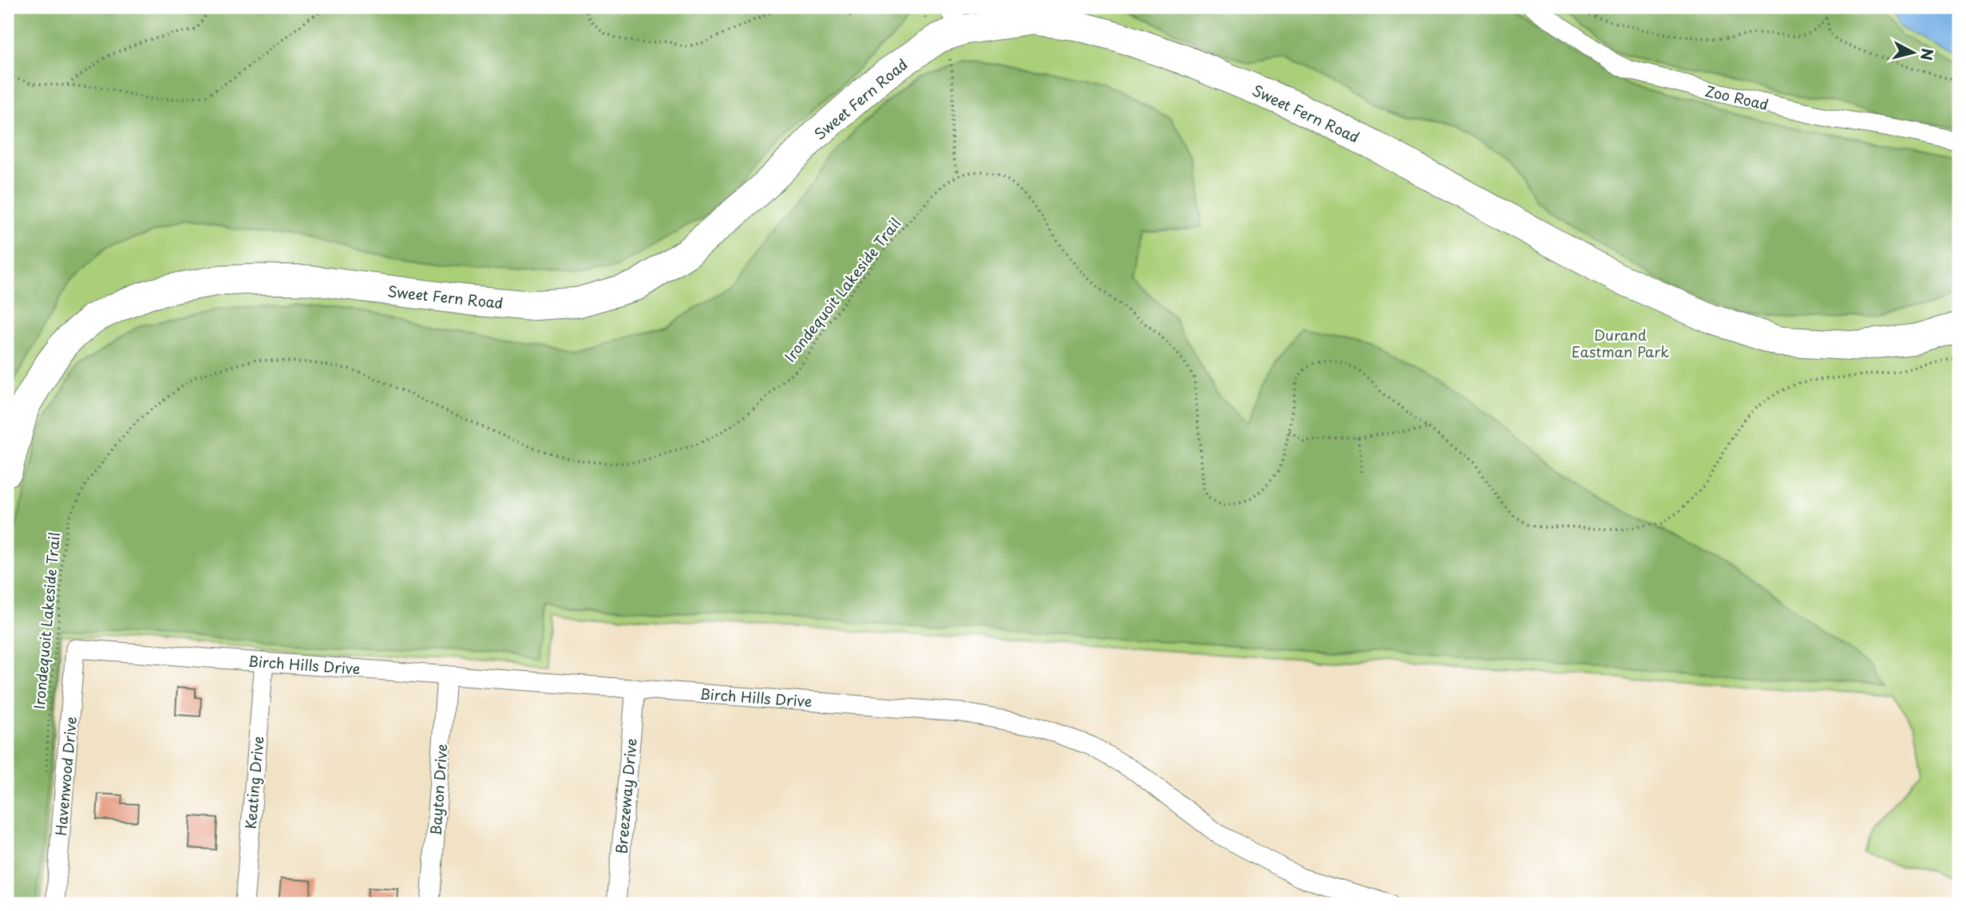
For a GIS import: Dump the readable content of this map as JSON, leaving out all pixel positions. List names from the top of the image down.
{
  "streets": {
    "main road": ["Sweet Fern Road"],
    "street": [
      "Zoo Road",
      "Birch Hills Drive",
      "Havenwood Drive",
      "Keating Drive",
      "Bayton Drive",
      "Breezeway Drive"
    ],
    "path": ["Irondequoit Lakeside Trail"]
  },
  "crossings": [
    ["Birch Hills Drive", "Havenwood Drive"],
    ["Birch Hills Drive", "Keating Drive"],
    ["Birch Hills Drive", "Bayton Drive"],
    ["Birch Hills Drive", "Breezeway Drive"]
  ],
  "parks": ["Durand Eastman Park"],
  "north": "right"
}
